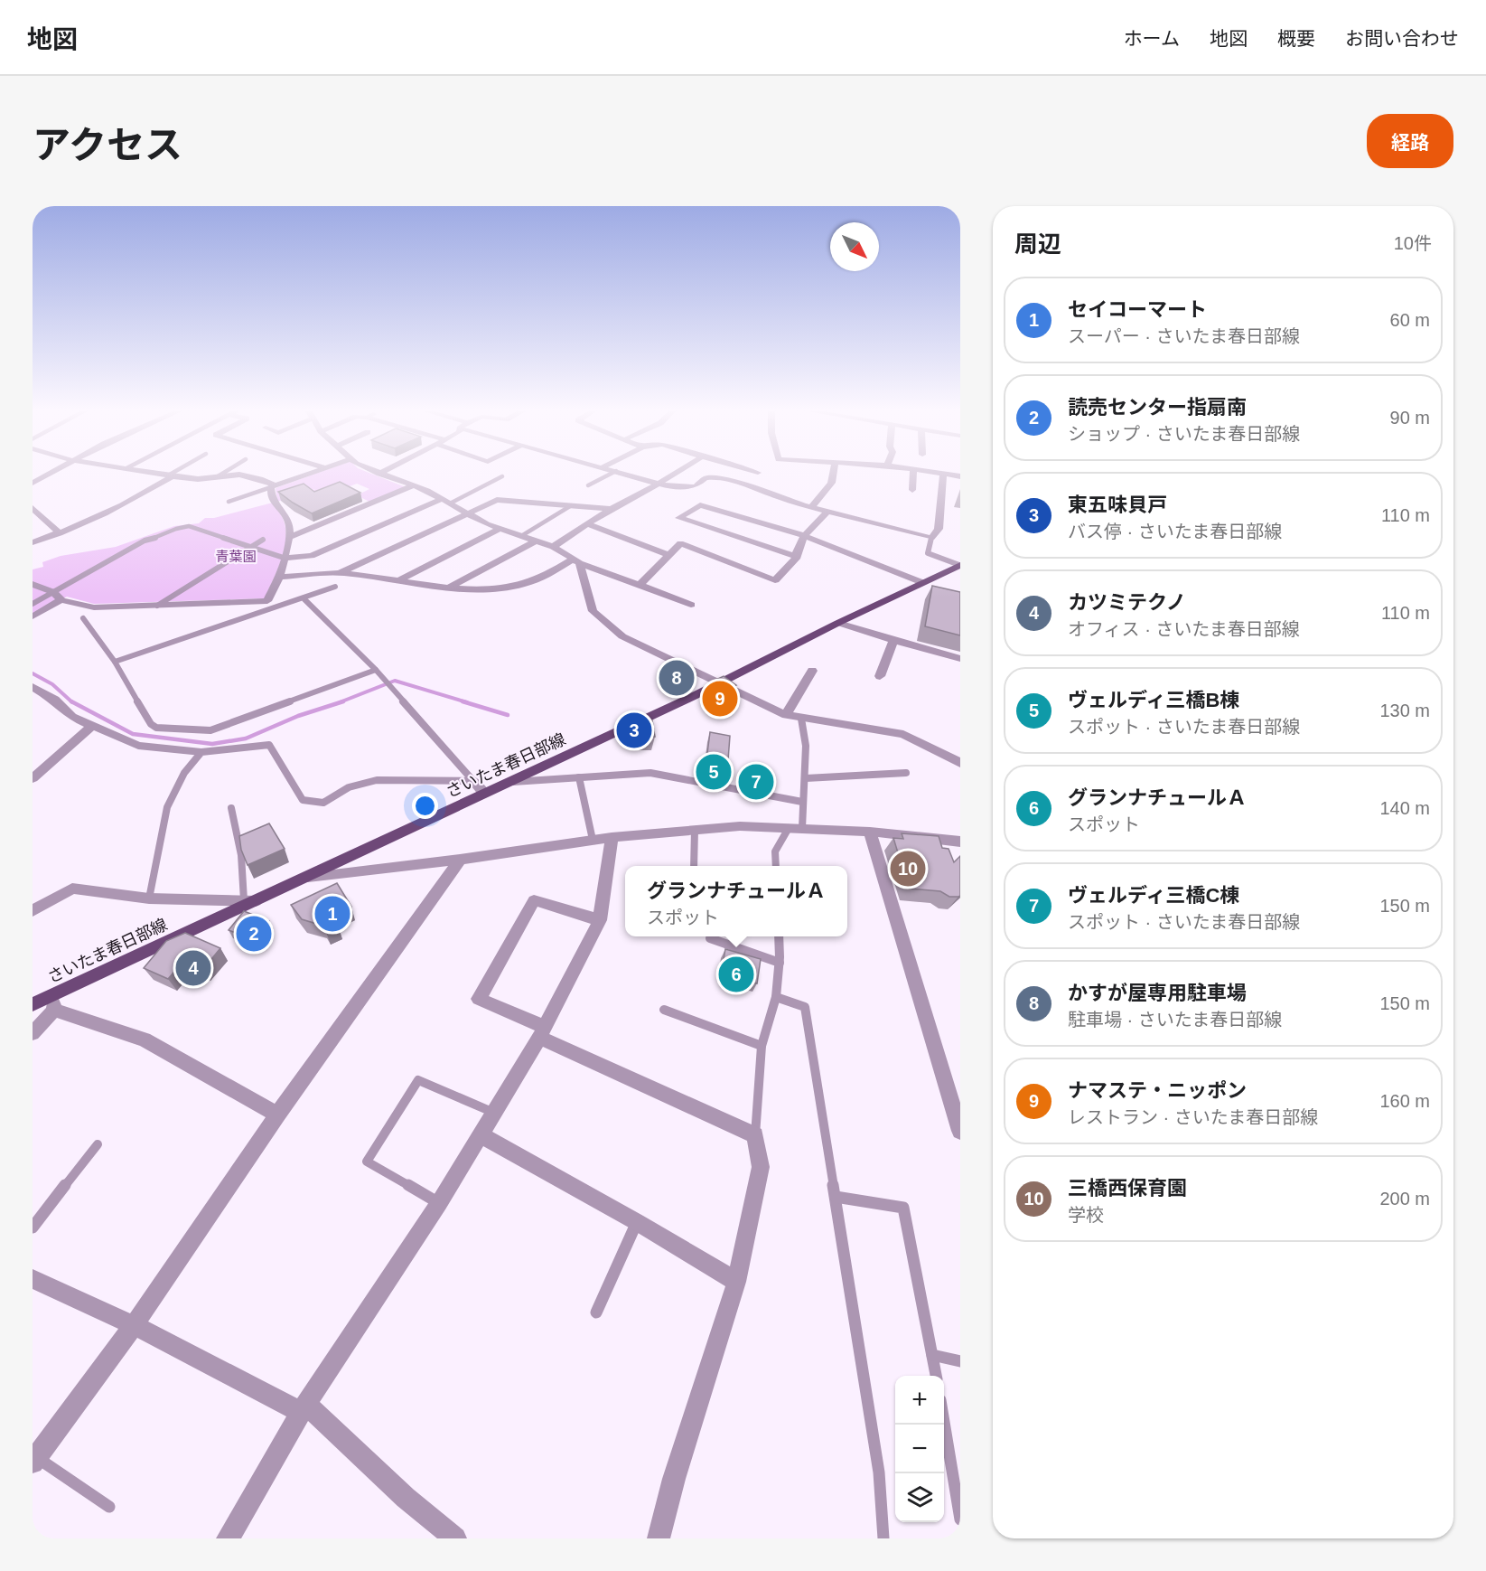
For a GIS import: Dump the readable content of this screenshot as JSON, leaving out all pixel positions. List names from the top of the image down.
{
  "streets": {
    "main road": ["さいたま春日部線"]
  },
  "parks": ["青葉園"],
  "north": "bottom right",
  "page": {
    "header": "地図",
    "nav": [
      "ホーム",
      "地図",
      "概要",
      "お問い合わせ"
    ],
    "title": "アクセス",
    "buttons": "経路",
    "heading": ["周辺", "10件"],
    "list": [
      {
        "mark": "1",
        "name": "セイコーマート",
        "note": "スーパー · さいたま春日部線",
        "value": "60 m"
      },
      {
        "mark": "2",
        "name": "読売センター指扇南",
        "note": "ショップ · さいたま春日部線",
        "value": "90 m"
      },
      {
        "mark": "3",
        "name": "東五味貝戸",
        "note": "バス停 · さいたま春日部線",
        "value": "110 m"
      },
      {
        "mark": "4",
        "name": "カツミテクノ",
        "note": "オフィス · さいたま春日部線",
        "value": "110 m"
      },
      {
        "mark": "5",
        "name": "ヴェルディ三橋B棟",
        "note": "スポット · さいたま春日部線",
        "value": "130 m"
      },
      {
        "mark": "6",
        "name": "グランナチュールＡ",
        "note": "スポット",
        "value": "140 m"
      },
      {
        "mark": "7",
        "name": "ヴェルディ三橋C棟",
        "note": "スポット · さいたま春日部線",
        "value": "150 m"
      },
      {
        "mark": "8",
        "name": "かすが屋専用駐車場",
        "note": "駐車場 · さいたま春日部線",
        "value": "150 m"
      },
      {
        "mark": "9",
        "name": "ナマステ・ニッポン",
        "note": "レストラン · さいたま春日部線",
        "value": "160 m"
      },
      {
        "mark": "10",
        "name": "三橋西保育園",
        "note": "学校",
        "value": "200 m"
      }
    ],
    "pins": [
      "8",
      "9",
      "3",
      "5",
      "7",
      "10",
      "1",
      "2",
      "4",
      "6"
    ],
    "popup": ["グランナチュールＡ", "スポット"],
    "map_buttons": ["+", "−"]
  }
}
